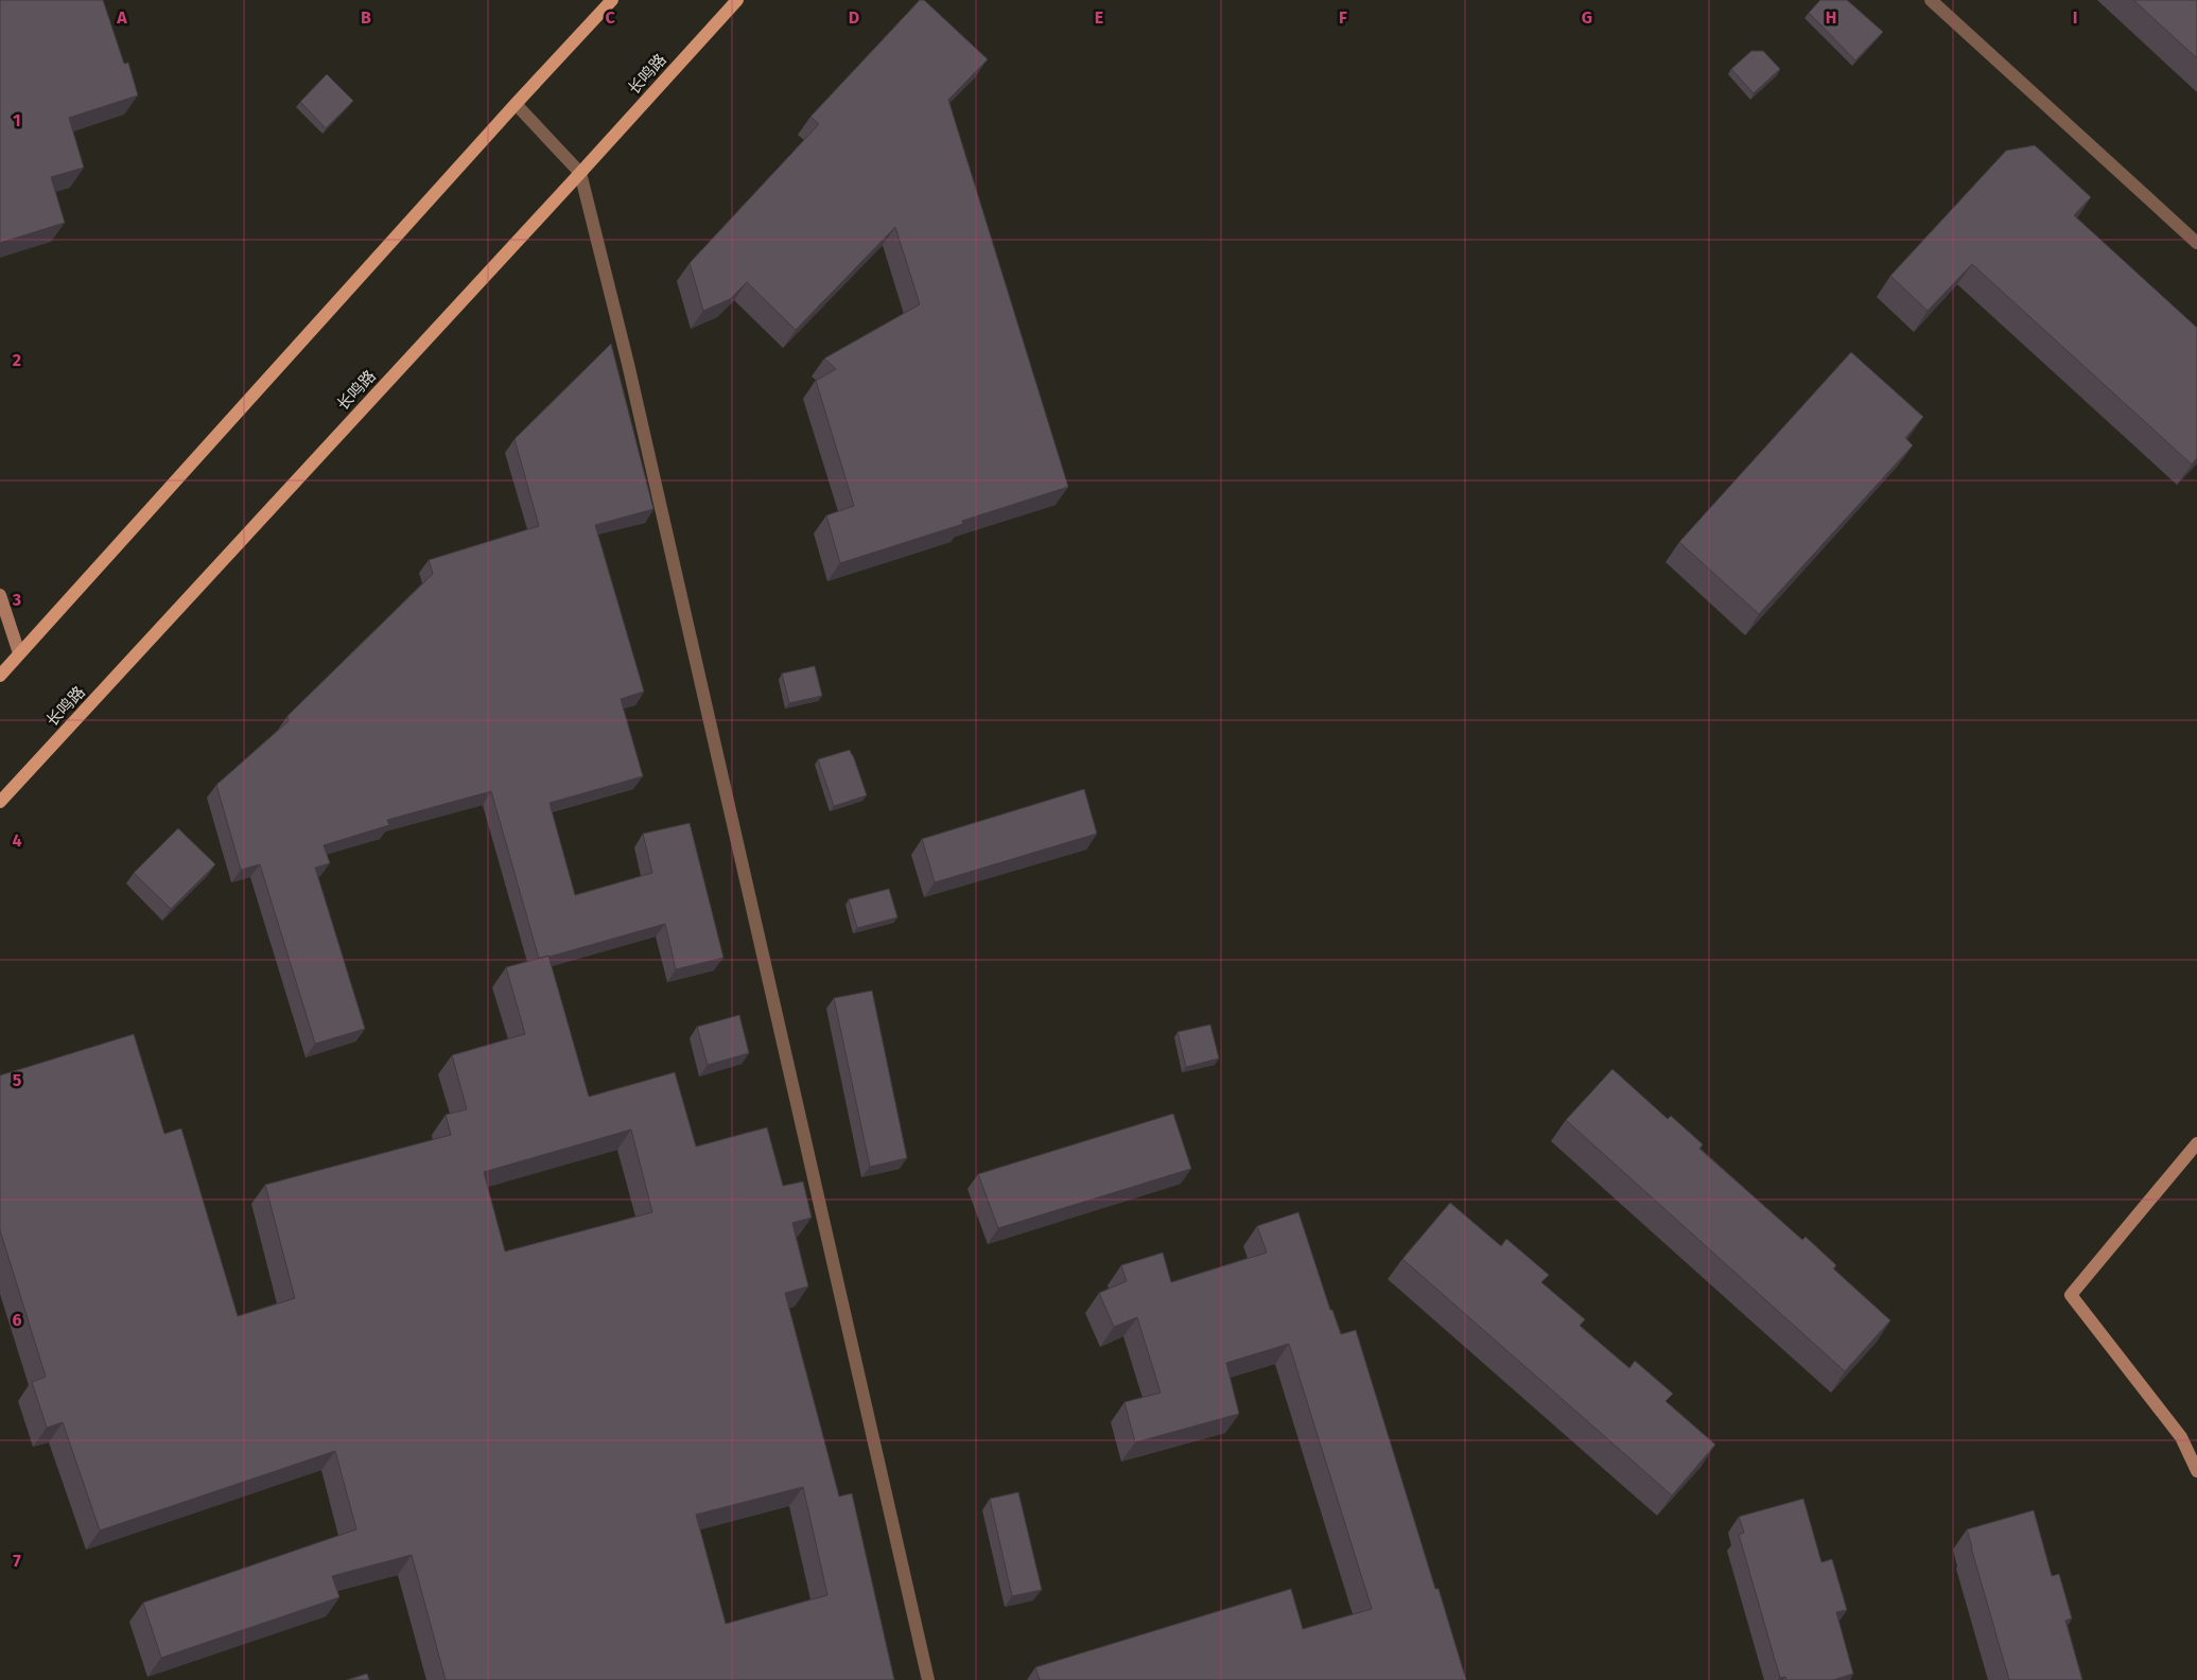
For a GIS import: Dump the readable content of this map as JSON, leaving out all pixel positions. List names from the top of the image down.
{
  "streets": {
    "main road": ["长鸣路"]
  },
  "grid": {
    "columns": [
      "A",
      "B",
      "C",
      "D",
      "E",
      "F",
      "G",
      "H",
      "I"
    ],
    "rows": [
      "1",
      "2",
      "3",
      "4",
      "5",
      "6",
      "7"
    ]
  }
}
